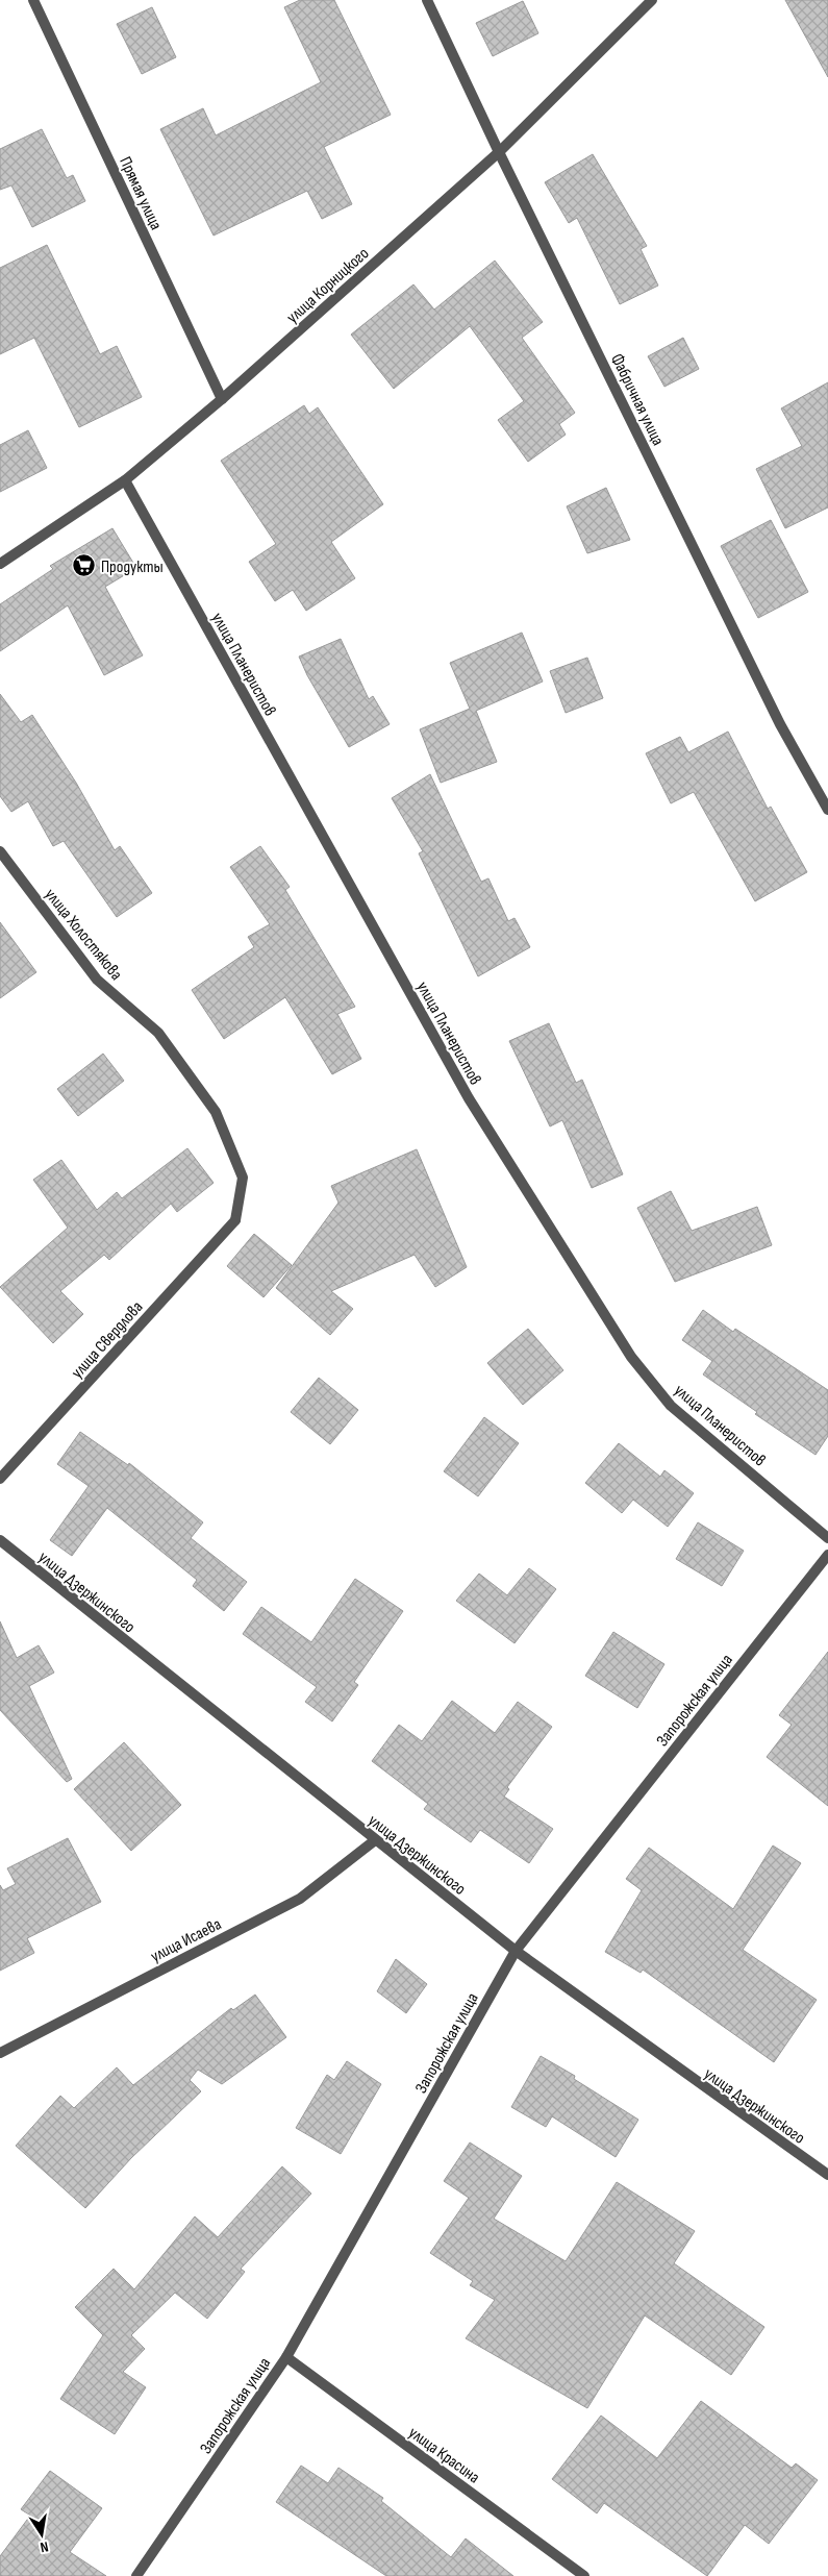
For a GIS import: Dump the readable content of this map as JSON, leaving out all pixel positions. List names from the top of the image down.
{
  "streets": {
    "street": [
      "Прямая улица",
      "улица Корницкого",
      "Фабричная улица",
      "улица Планеристов",
      "улица Холостякова",
      "улица Свердлова",
      "улица Дзержинского",
      "Запорожская улица",
      "улица Исаева",
      "улица Красина"
    ]
  },
  "crossings": [
    ["Прямая улица", "улица Корницкого"],
    ["улица Корницкого", "Фабричная улица"],
    ["улица Корницкого", "улица Планеристов"],
    ["улица Холостякова", "улица Свердлова"],
    ["улица Дзержинского", "Запорожская улица"],
    ["улица Дзержинского", "улица Исаева"],
    ["Запорожская улица", "улица Красина"]
  ],
  "places": {
    "supermarket": ["Продукты"]
  },
  "north": "bottom"
}
